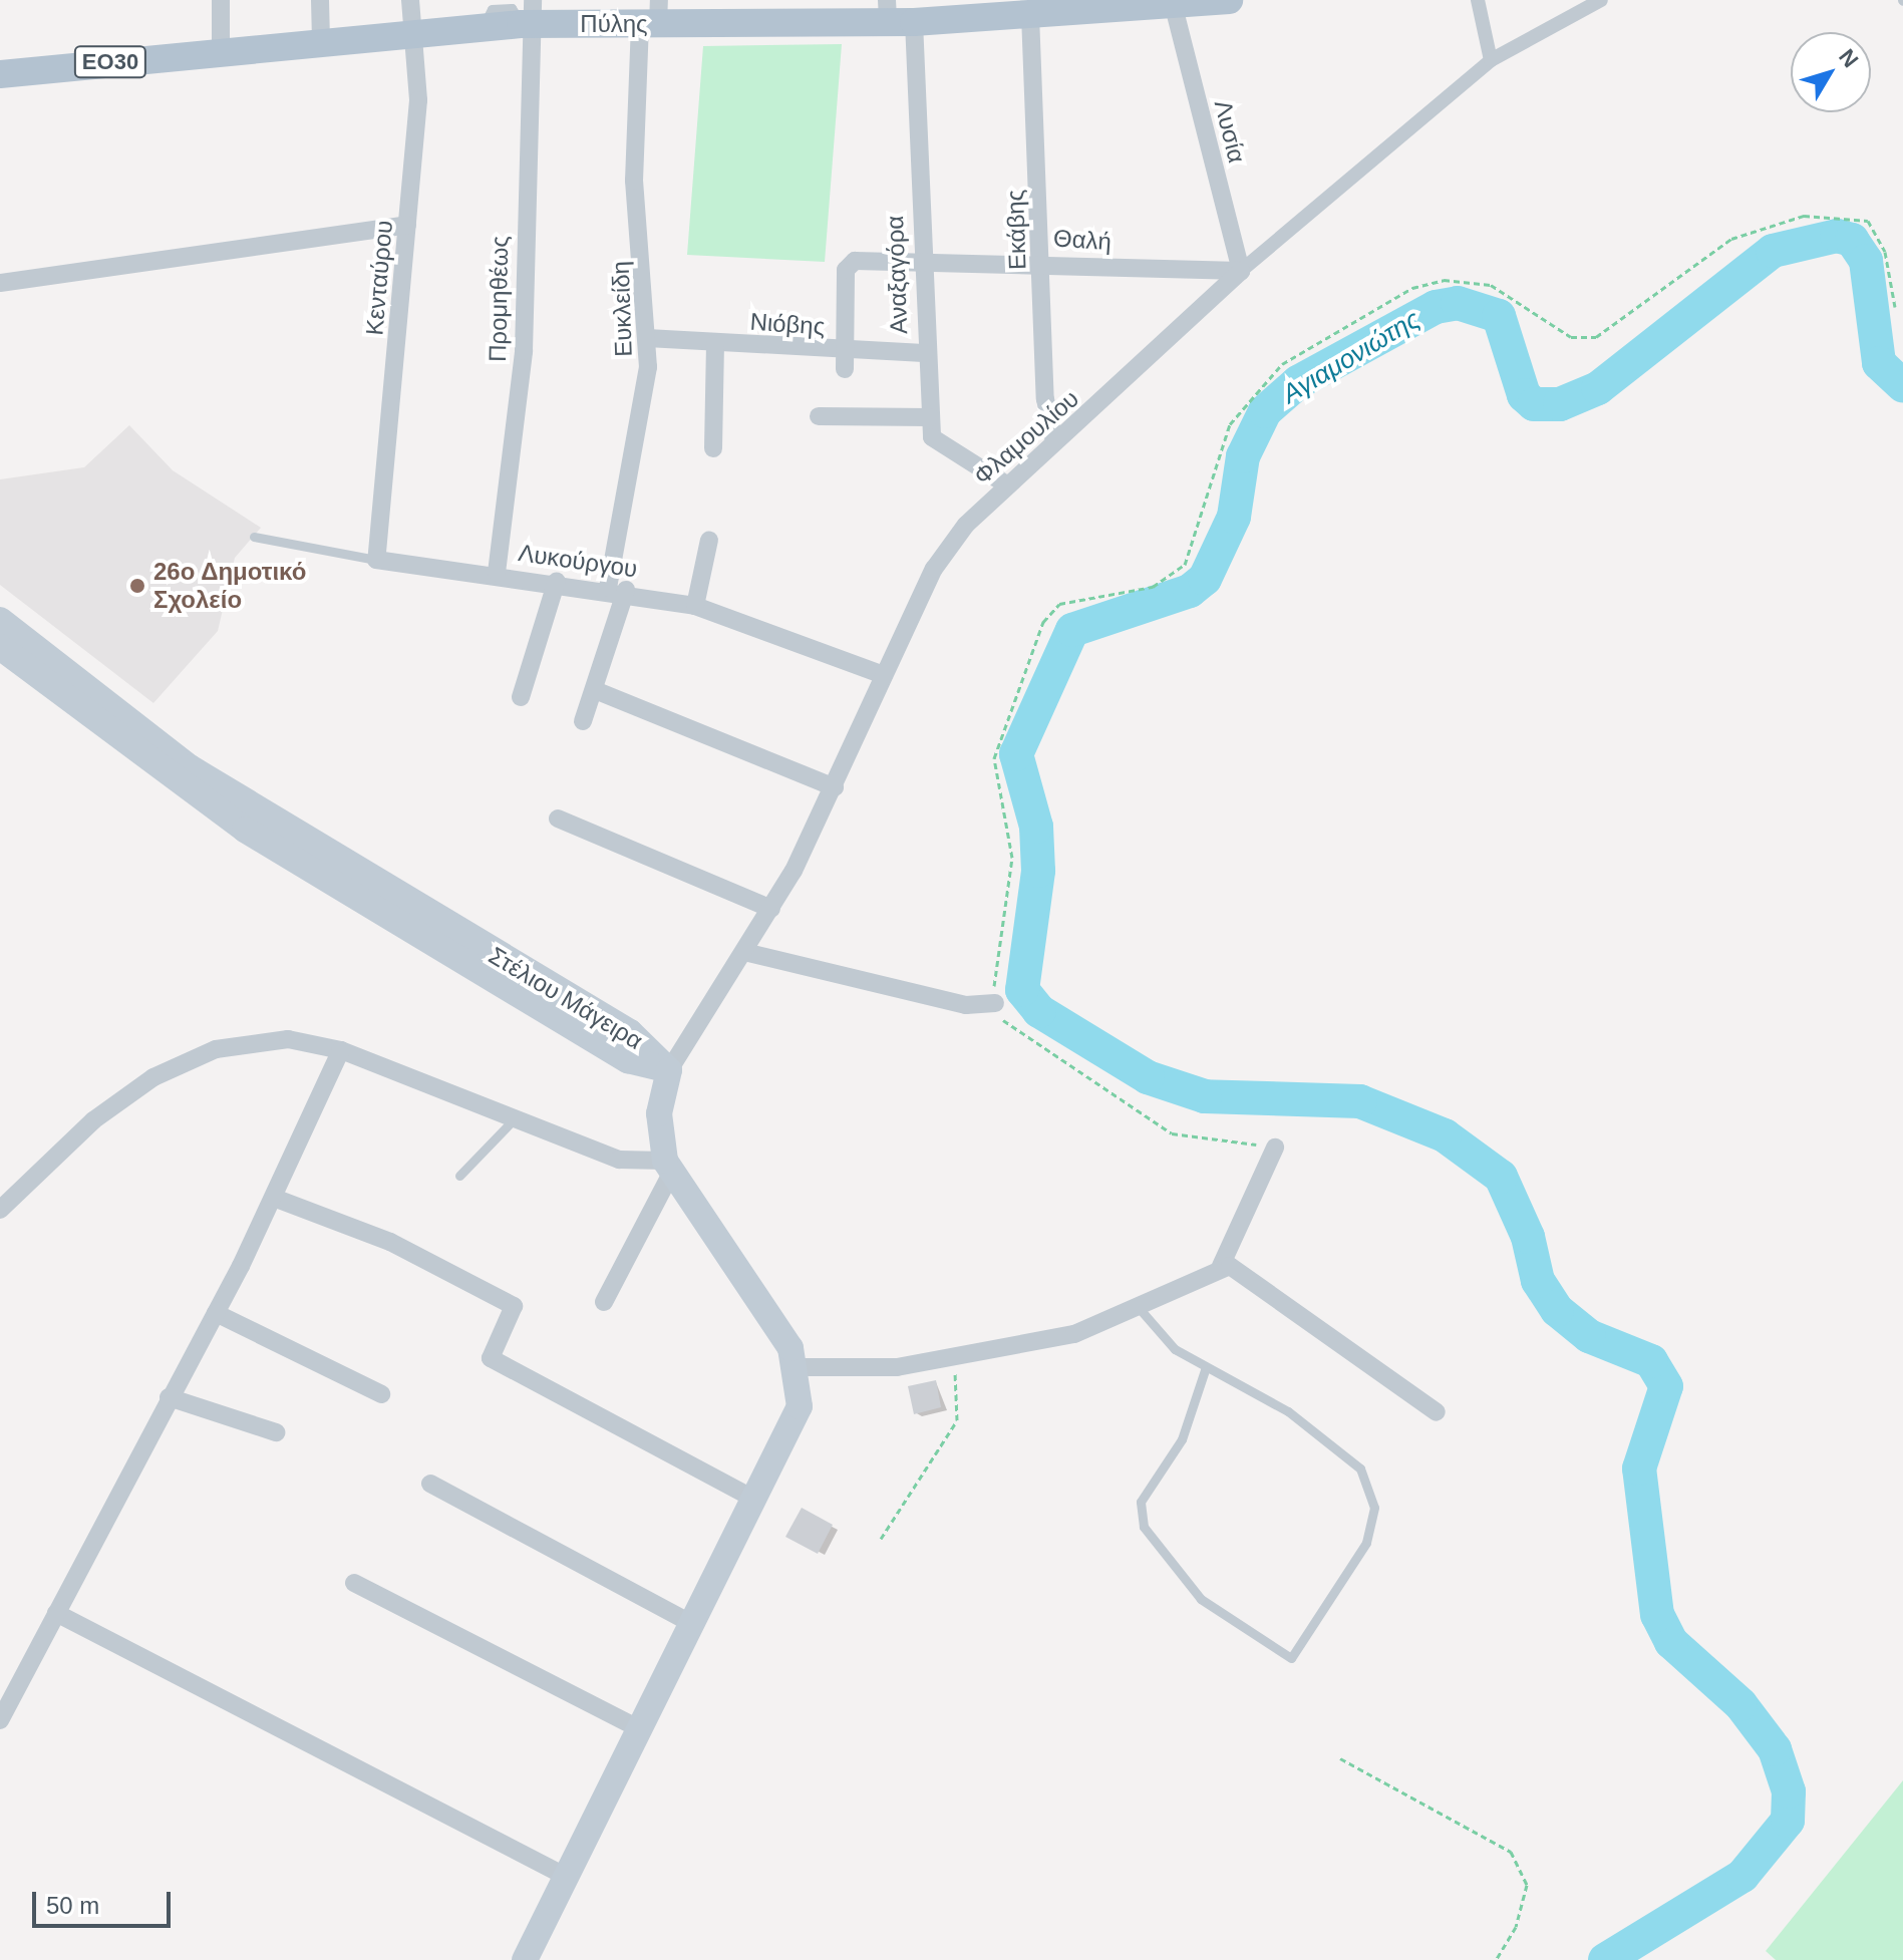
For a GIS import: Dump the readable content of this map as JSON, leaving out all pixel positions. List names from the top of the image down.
{
  "streets": {
    "main road": ["Πύλης", "ΕΟ30", "Στέλιου Μάγειρα"],
    "street": [
      "Λυσία",
      "Εκάβης",
      "Θαλή",
      "Αναξαγόρα",
      "Κενταύρου",
      "Προμηθέως",
      "Ευκλείδη",
      "Νιόβης",
      "Φλαμουλίου",
      "Λυκούργου"
    ]
  },
  "crossings": [
    ["Πύλης", "Λυσία"],
    ["Πύλης", "Εκάβης"],
    ["Πύλης", "Αναξαγόρα"],
    ["Πύλης", "Κενταύρου"],
    ["Πύλης", "Προμηθέως"],
    ["Πύλης", "Ευκλείδη"],
    ["Λυσία", "Θαλή"],
    ["Λυσία", "Φλαμουλίου"],
    ["Εκάβης", "Θαλή"],
    ["Εκάβης", "Φλαμουλίου"],
    ["Θαλή", "Αναξαγόρα"],
    ["Θαλή", "Νιόβης"],
    ["Θαλή", "Φλαμουλίου"],
    ["Αναξαγόρα", "Νιόβης"],
    ["Αναξαγόρα", "Φλαμουλίου"],
    ["Κενταύρου", "Λυκούργου"],
    ["Προμηθέως", "Λυκούργου"],
    ["Ευκλείδη", "Νιόβης"],
    ["Ευκλείδη", "Λυκούργου"],
    ["Φλαμουλίου", "Λυκούργου"],
    ["Φλαμουλίου", "Στέλιου Μάγειρα"]
  ],
  "water": ["Αγιαμονιώτης"],
  "places": ["26ο Δημοτικό Σχολείο"],
  "scale_bar": "50 m",
  "north": "top right"
}
